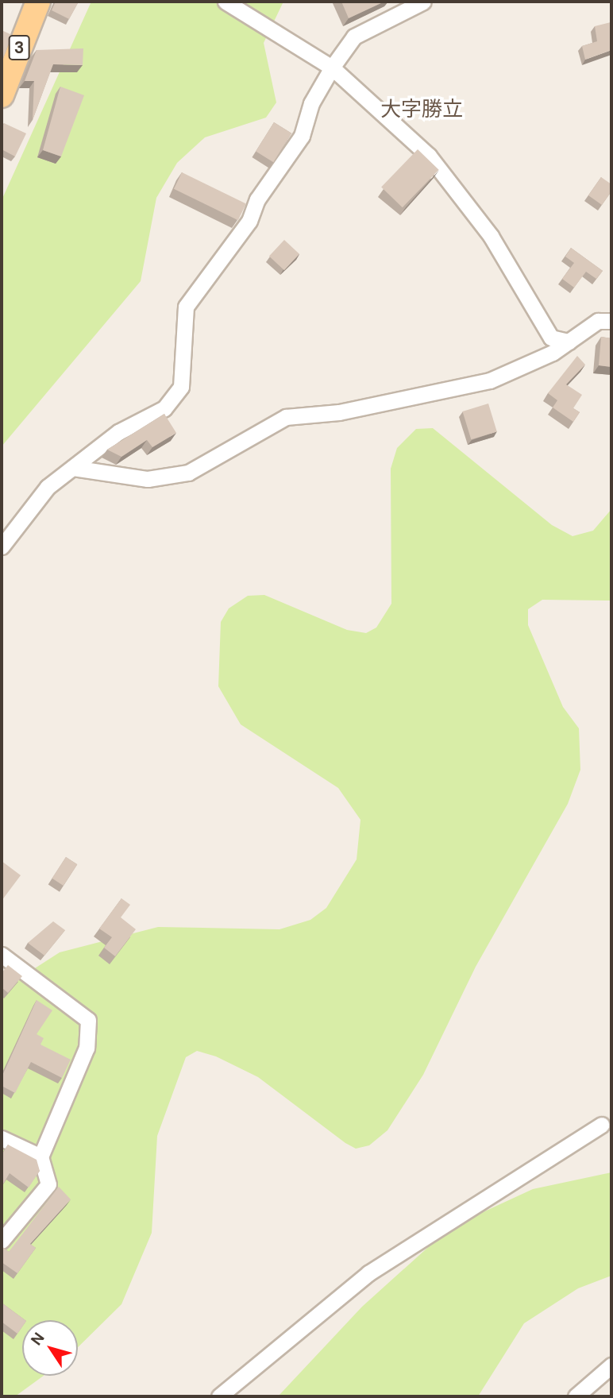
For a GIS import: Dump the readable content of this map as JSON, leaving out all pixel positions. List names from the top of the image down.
{
  "streets": {
    "main road": ["3"]
  },
  "districts": ["大字勝立"],
  "north": "top left"
}
